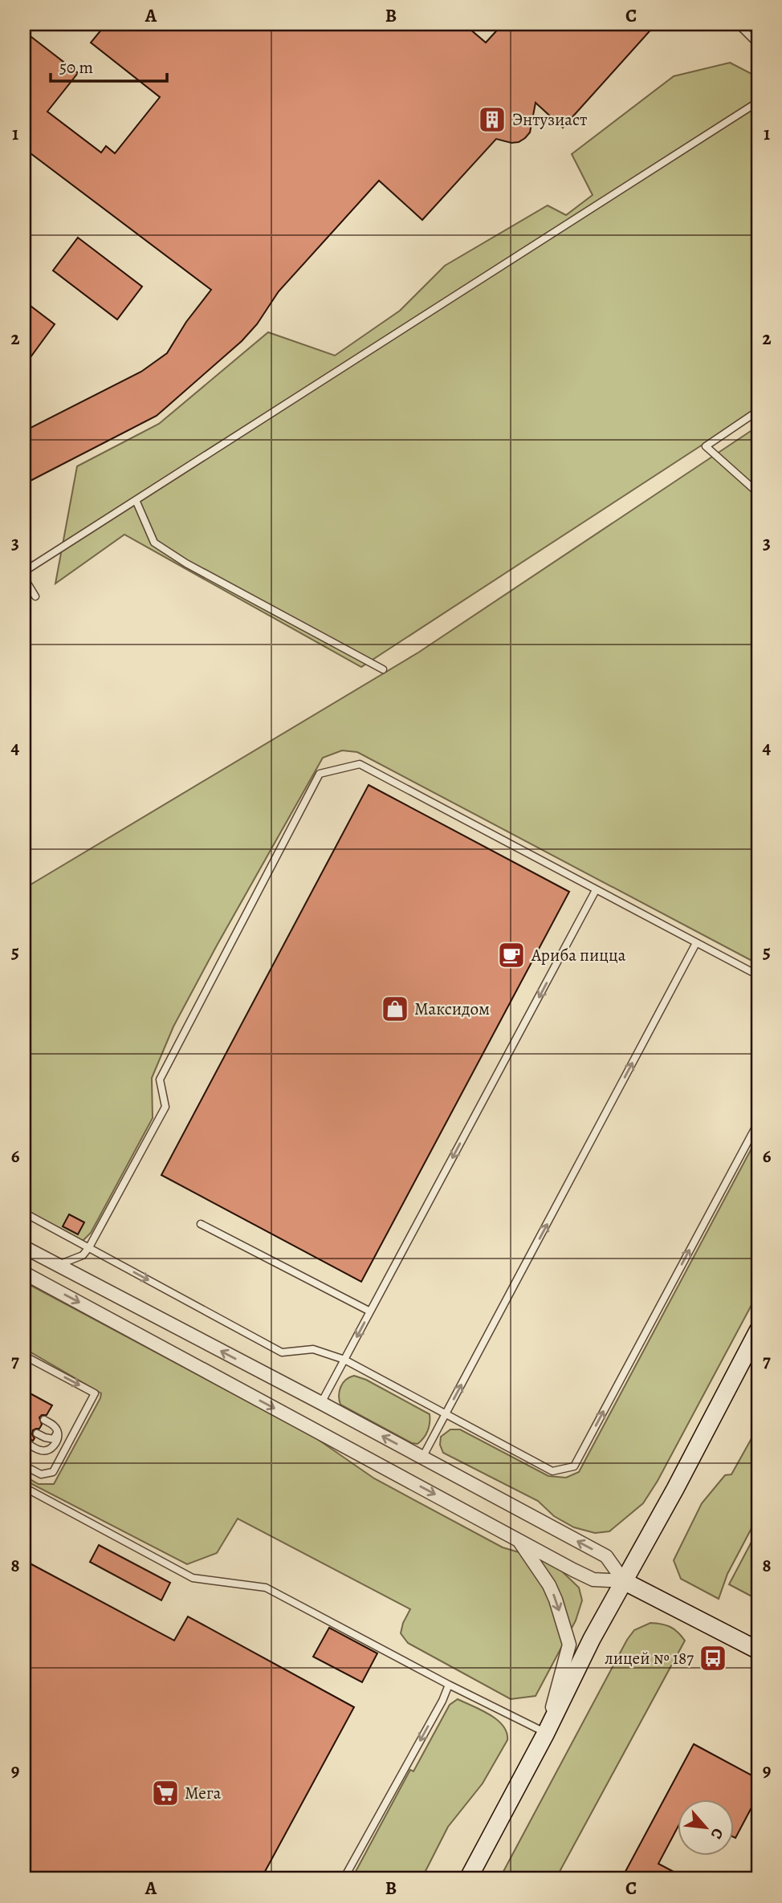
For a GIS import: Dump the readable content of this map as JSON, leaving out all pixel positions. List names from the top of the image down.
{
  "places": {
    "building": ["Энтузиаст"],
    "cafe": ["Ариба пицца"],
    "shop": ["Максидом"],
    "bus stop": ["лицей № 187"],
    "supermarket": ["Мега"]
  },
  "scale_bar": "50 m",
  "north": "bottom right",
  "grid": {
    "columns": ["A", "B", "C"],
    "rows": [
      "1",
      "2",
      "3",
      "4",
      "5",
      "6",
      "7",
      "8",
      "9"
    ]
  }
}
